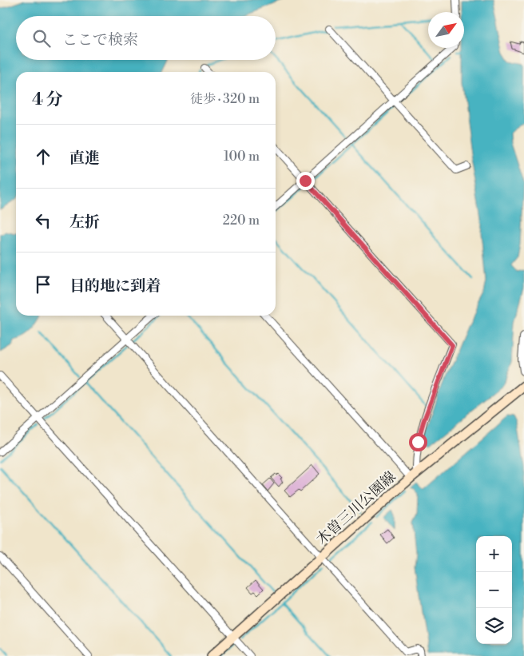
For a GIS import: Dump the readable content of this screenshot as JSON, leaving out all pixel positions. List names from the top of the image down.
{
  "streets": {
    "main road": ["木曽三川公園線"]
  },
  "north": "top right",
  "page": {
    "search": "ここで検索",
    "heading": ["4 分", "徒歩 · 320 m"],
    "list": [
      ["直進", "100 m"],
      ["左折", "220 m"],
      "目的地に到着"
    ],
    "map_buttons": ["+", "−"]
  }
}
